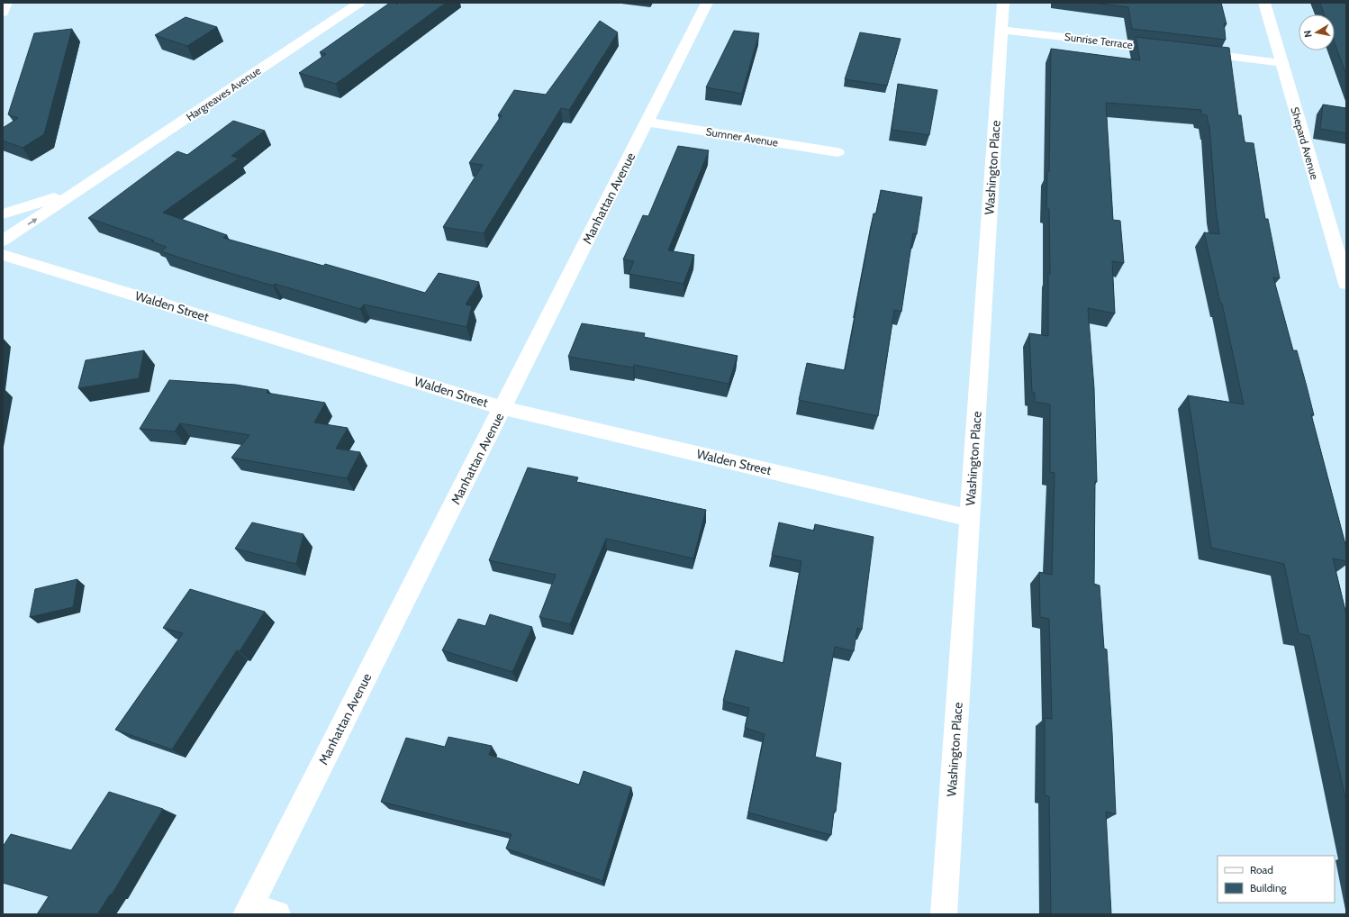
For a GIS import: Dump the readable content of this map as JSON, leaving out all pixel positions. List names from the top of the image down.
{
  "streets": {
    "street": [
      "Sunrise Terrace",
      "Hargreaves Avenue",
      "Sumner Avenue",
      "Shepard Avenue",
      "Washington Place",
      "Manhattan Avenue",
      "Walden Street"
    ]
  },
  "crossings": [
    ["Sunrise Terrace", "Washington Place"],
    ["Sumner Avenue", "Manhattan Avenue"],
    ["Washington Place", "Walden Street"],
    ["Manhattan Avenue", "Walden Street"]
  ],
  "legend": ["Road", "Building"],
  "north": "left"
}
